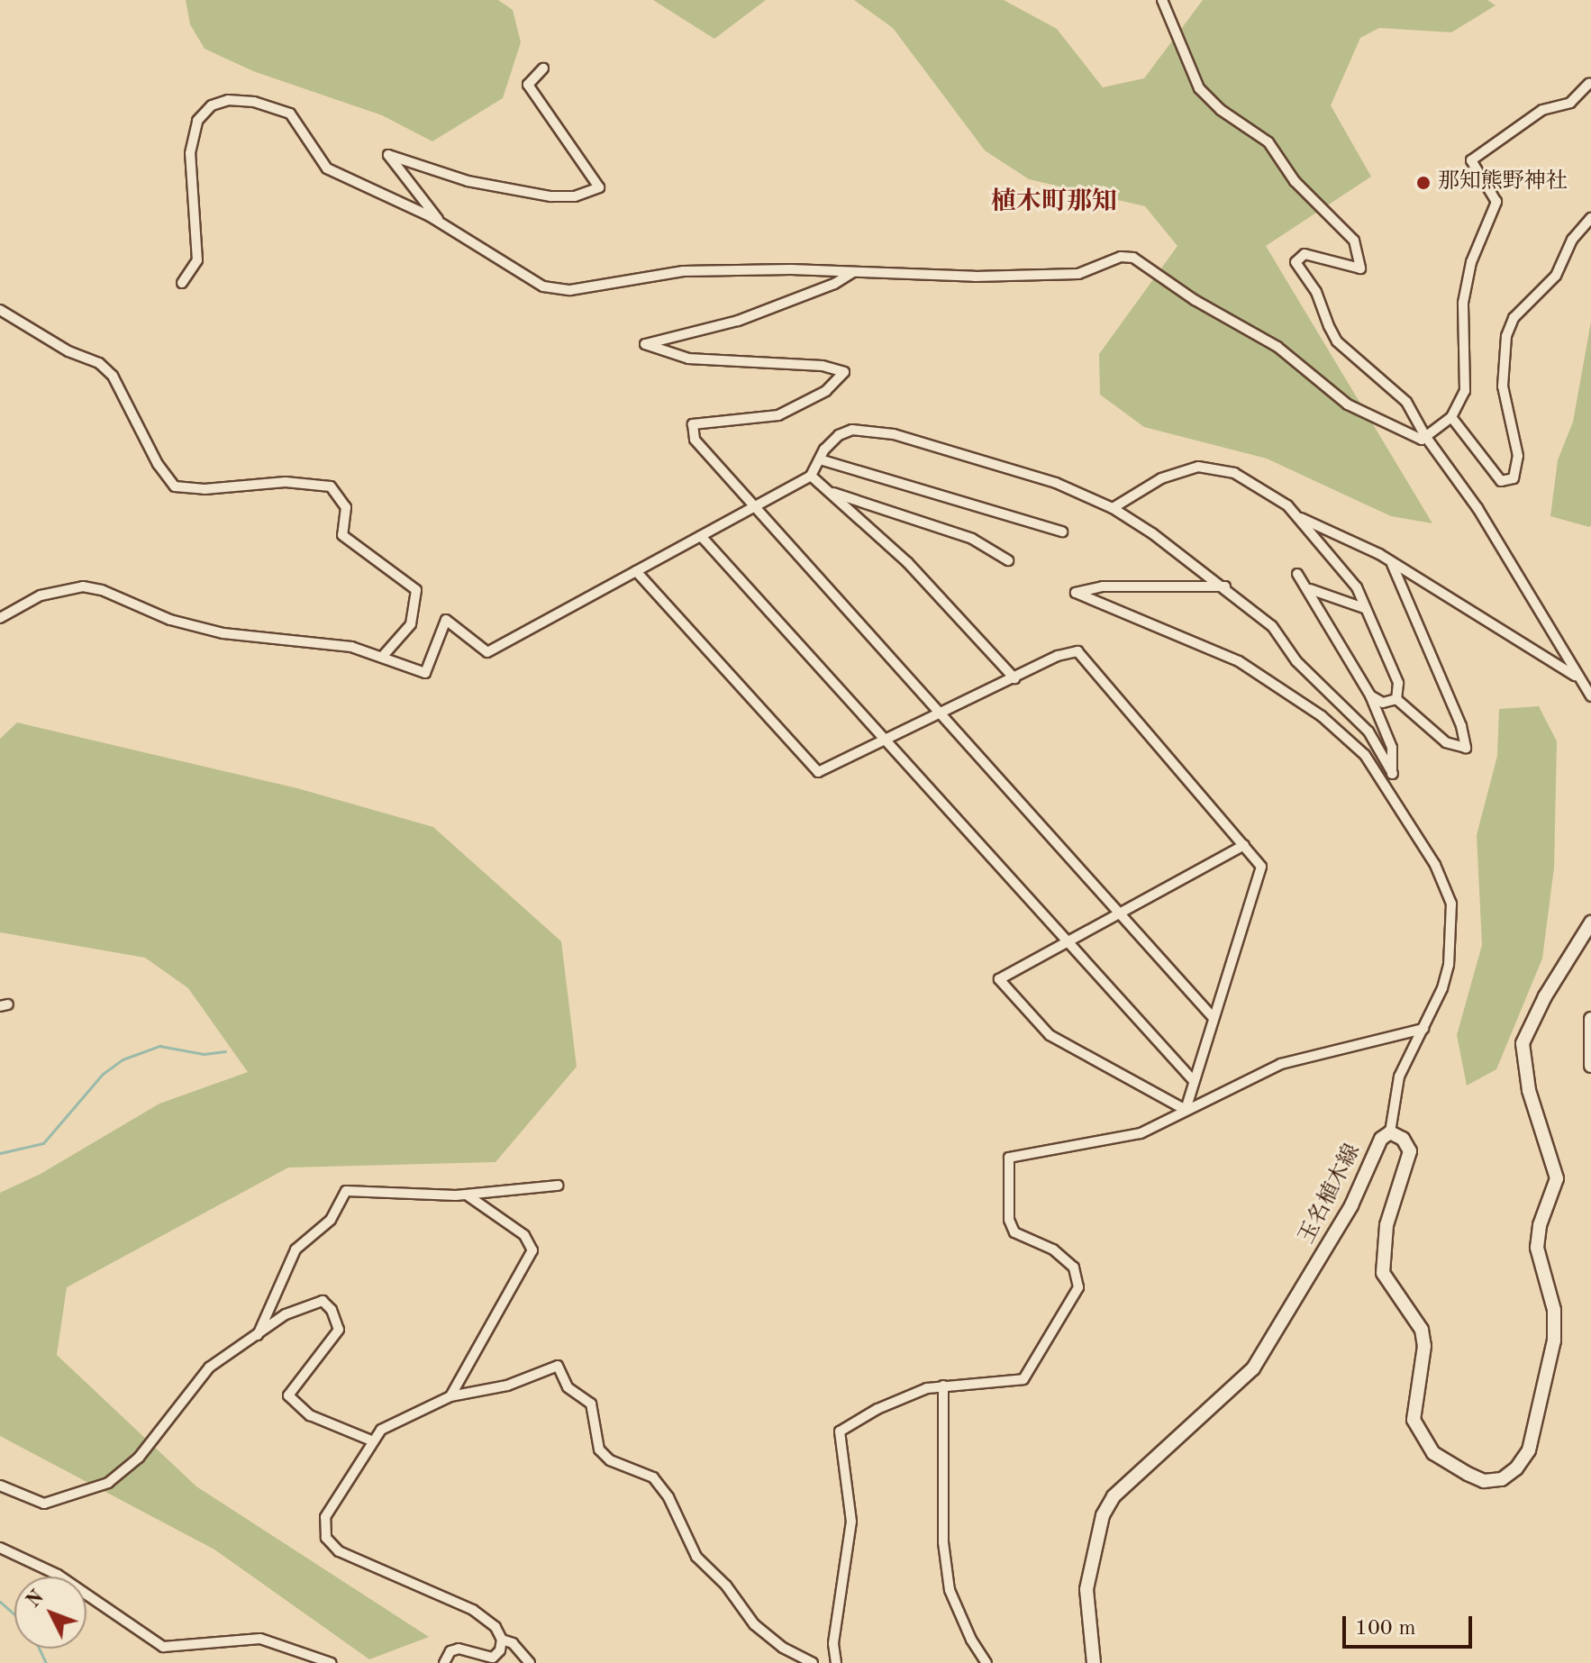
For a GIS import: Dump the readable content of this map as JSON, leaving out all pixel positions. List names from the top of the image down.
{
  "streets": {
    "main road": ["玉名植木線"]
  },
  "districts": ["植木町那知"],
  "places": ["那知熊野神社"],
  "scale_bar": "100 m",
  "north": "top left"
}
